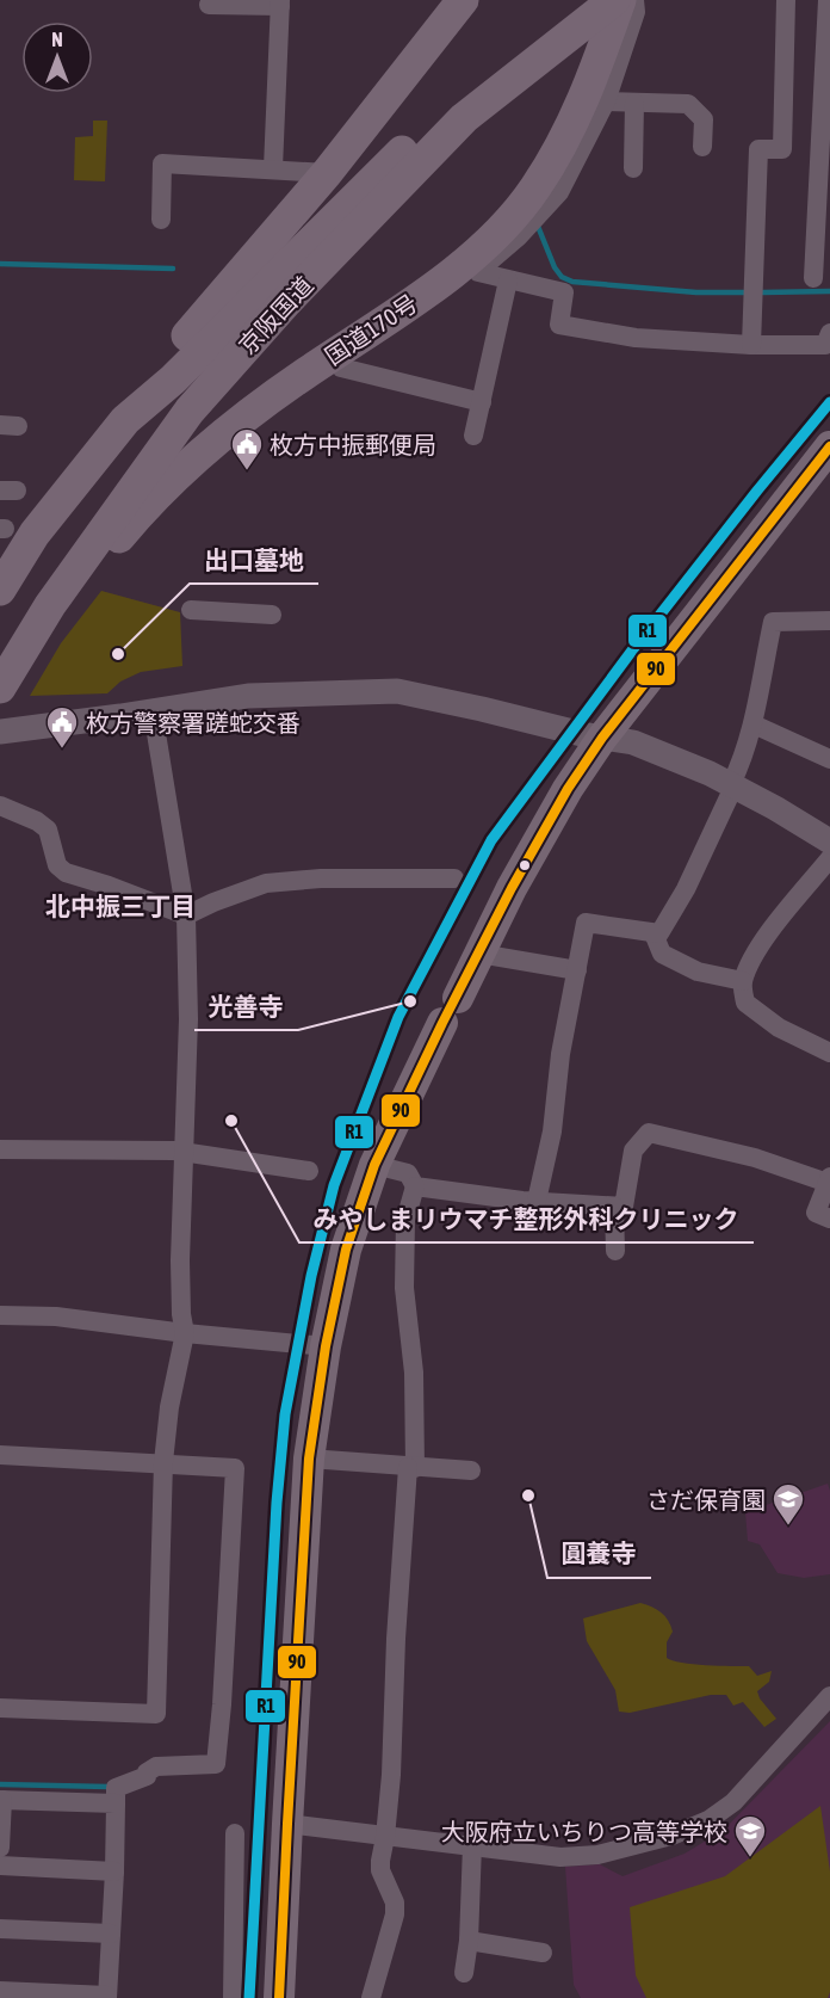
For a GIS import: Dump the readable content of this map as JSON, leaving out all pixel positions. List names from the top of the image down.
{
  "streets": {
    "highway": ["京阪国道", "国道170号"]
  },
  "crossings": [
    ["京阪国道", "国道170号"]
  ],
  "districts": ["北中振三丁目"],
  "places": {
    "public building": ["枚方中振郵便局", "枚方警察署蹉蛇交番"],
    "other": [
      "出口墓地",
      "光善寺",
      "みやしまリウマチ整形外科クリニック",
      "圓養寺"
    ],
    "school or university": ["さだ保育園", "大阪府立いちりつ高等学校"]
  },
  "lines": ["transit line R1", "transit line 90"],
  "north": "top"
}
